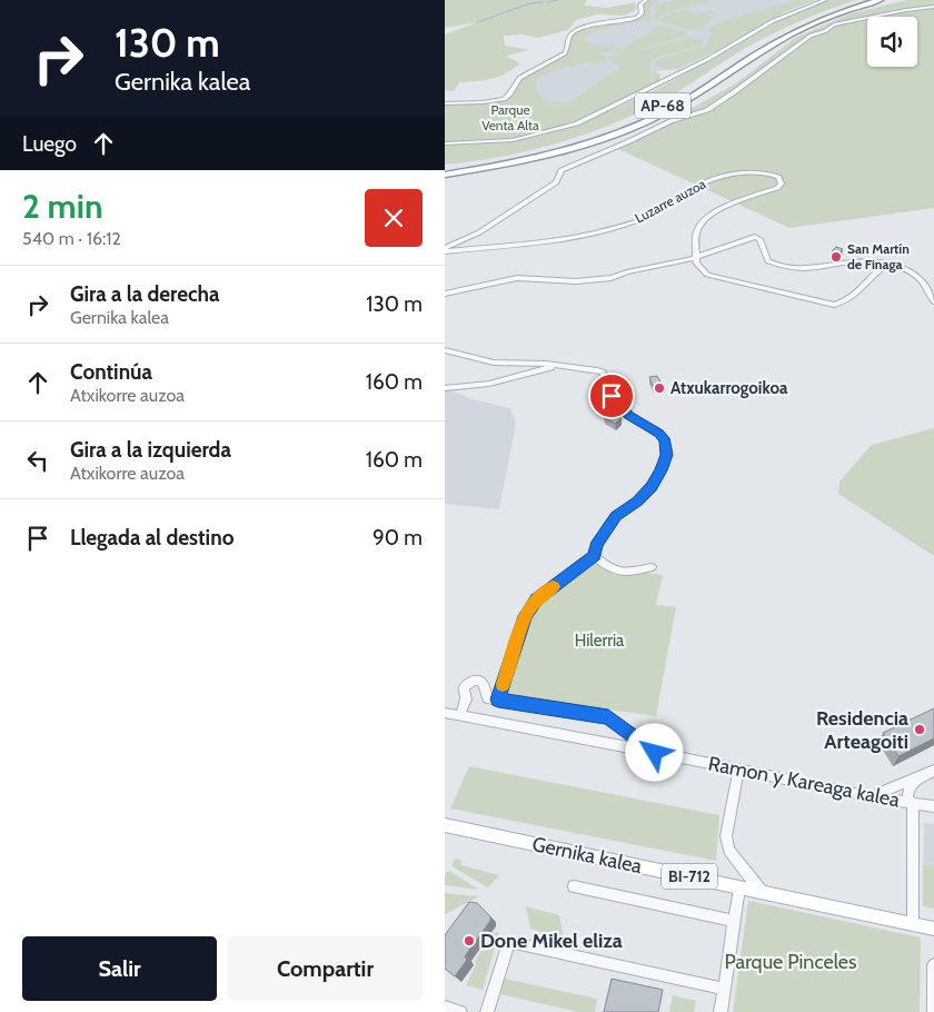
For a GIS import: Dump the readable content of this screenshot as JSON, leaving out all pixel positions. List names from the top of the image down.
{
  "streets": {
    "highway": ["AP-68"],
    "main road": ["Gernika kalea", "BI-712"],
    "street": ["Luzarre auzoa", "Ramon y Kareaga kalea"]
  },
  "parks": ["Parque Venta Alta", "Hilerria", "Parque Pinceles"],
  "places": [
    "San Martín de Finaga",
    "Atxukarrogoikoa",
    "Residencia Arteagoiti",
    "Done Mikel eliza"
  ],
  "page": {
    "turn": ["130 m", "Gernika kalea"],
    "then": "Luego",
    "heading": ["2 min", "540 m · 16:12"],
    "list": [
      {
        "name": "Gira a la derecha",
        "note": "Gernika kalea",
        "value": "130 m"
      },
      {
        "name": "Continúa",
        "note": "Atxikorre auzoa",
        "value": "160 m"
      },
      {
        "name": "Gira a la izquierda",
        "note": "Atxikorre auzoa",
        "value": "160 m"
      },
      {
        "name": "Llegada al destino",
        "value": "90 m"
      }
    ],
    "buttons": ["Salir", "Compartir"]
  }
}
